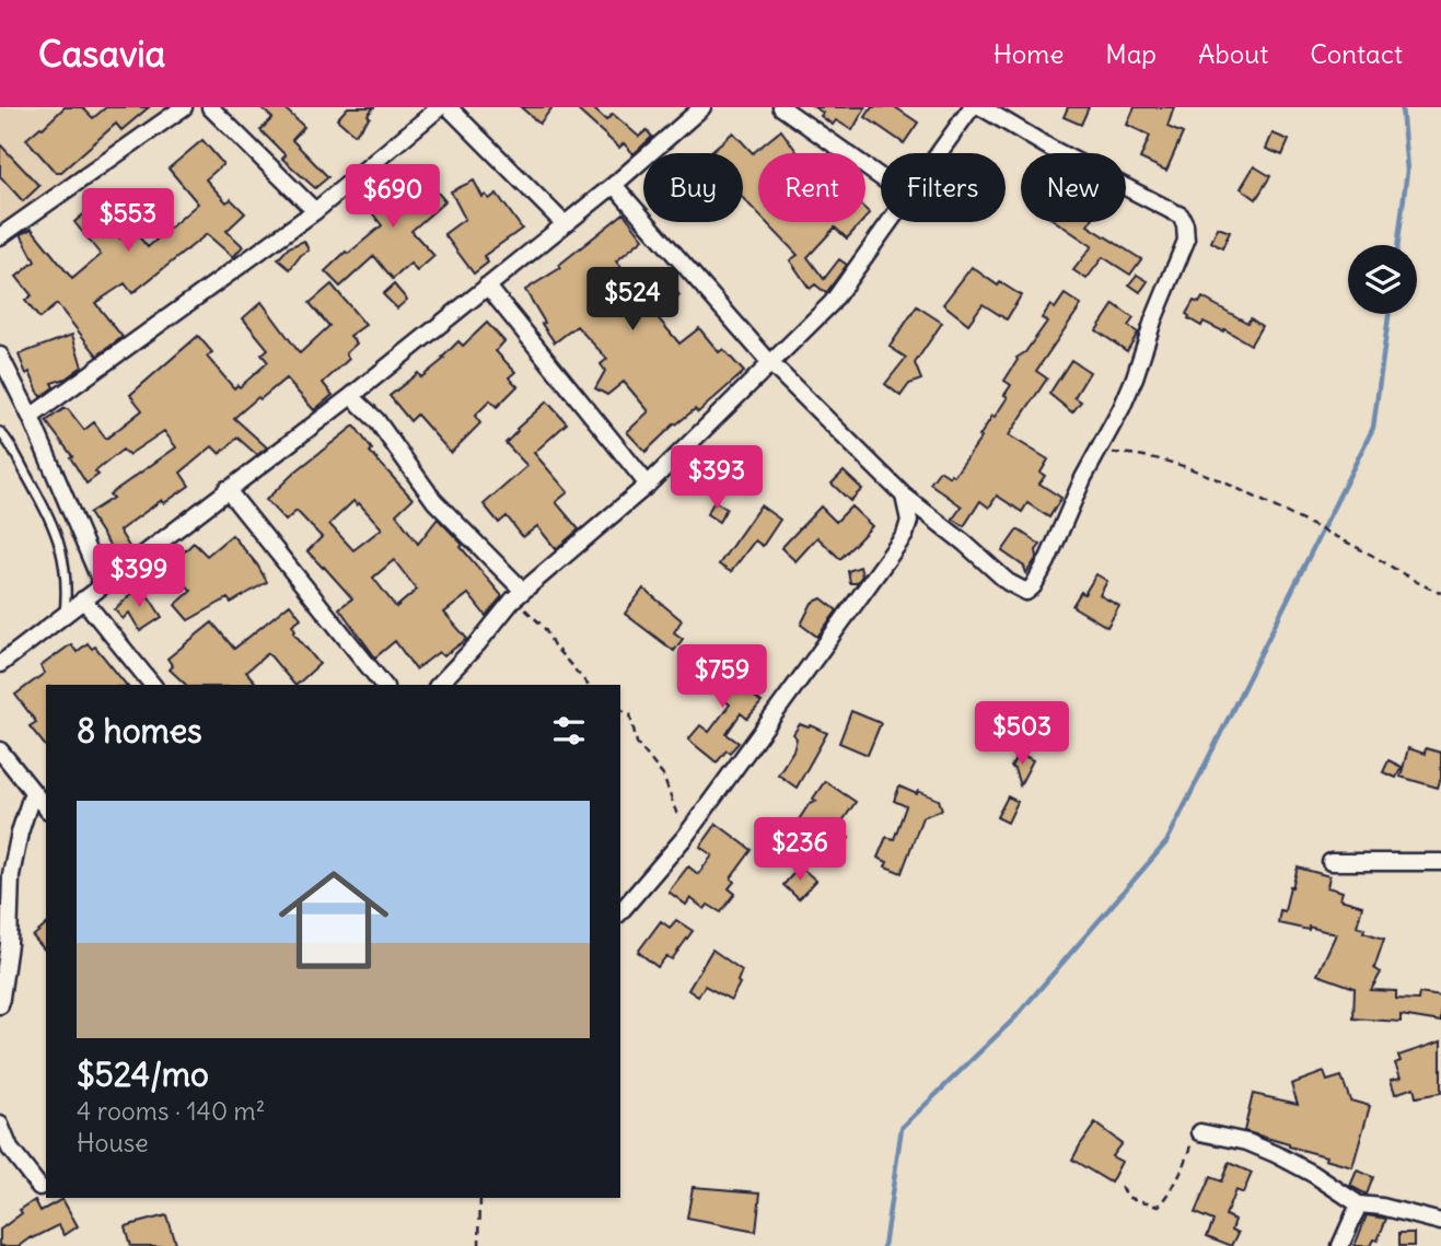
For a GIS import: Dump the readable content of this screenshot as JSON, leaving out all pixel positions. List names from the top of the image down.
{
  "page": {
    "header": "Casavia",
    "nav": [
      "Home",
      "Map",
      "About",
      "Contact"
    ],
    "chip": [
      "Buy",
      "Rent",
      "Filters",
      "New"
    ],
    "price": [
      "$690",
      "$553",
      "$524",
      "$393",
      "$399",
      "$759",
      "$503",
      "$236"
    ],
    "heading": "8 homes",
    "list": [
      {
        "name": "$524/mo",
        "note": "4 rooms · 140 m² · House"
      }
    ]
  }
}
